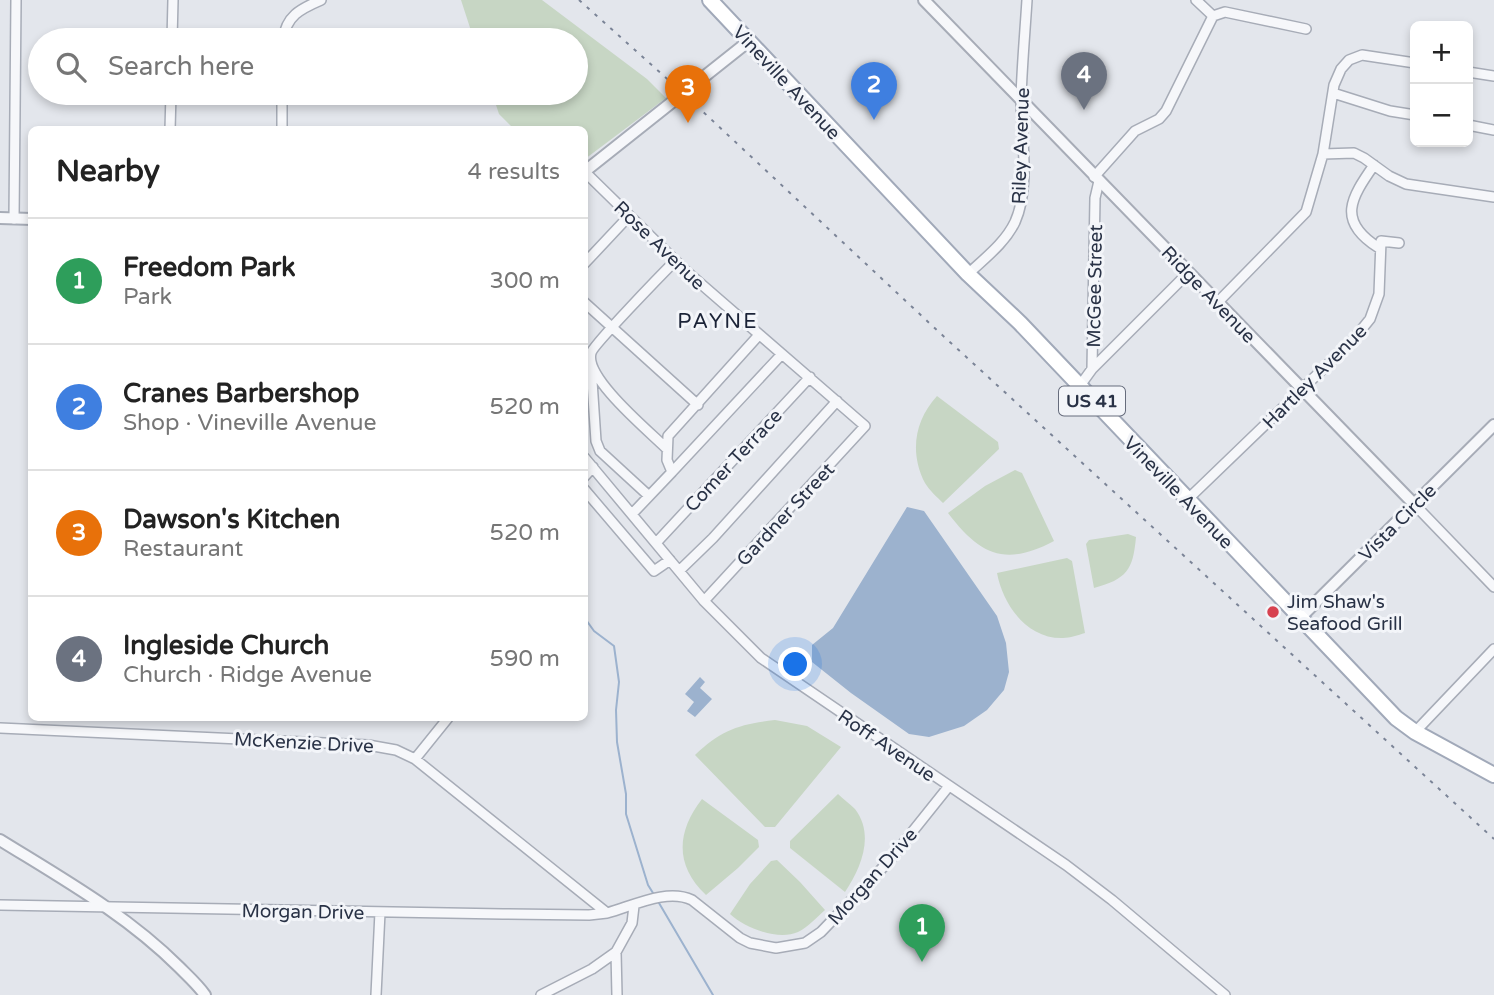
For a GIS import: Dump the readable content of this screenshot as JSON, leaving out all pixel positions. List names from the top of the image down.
{
  "streets": {
    "main road": ["Vineville Avenue", "US 41"],
    "street": [
      "Riley Avenue",
      "Rose Avenue",
      "McGee Street",
      "Ridge Avenue",
      "Hartley Avenue",
      "Comer Terrace",
      "Gardner Street",
      "Vista Circle",
      "McKenzie Drive",
      "Roff Avenue",
      "Morgan Drive"
    ]
  },
  "crossings": [
    ["Vineville Avenue", "Riley Avenue"],
    ["Vineville Avenue", "McGee Street"],
    ["Vineville Avenue", "Hartley Avenue"],
    ["Vineville Avenue", "Vista Circle"],
    ["Riley Avenue", "Ridge Avenue"],
    ["Rose Avenue", "Comer Terrace"],
    ["Rose Avenue", "Gardner Street"],
    ["McGee Street", "Ridge Avenue"],
    ["Ridge Avenue", "Hartley Avenue"],
    ["Ridge Avenue", "Vista Circle"],
    ["Comer Terrace", "Roff Avenue"],
    ["Gardner Street", "Roff Avenue"],
    ["McKenzie Drive", "Morgan Drive"],
    ["Roff Avenue", "Morgan Drive"]
  ],
  "districts": ["PAYNE"],
  "places": ["Jim Shaw's Seafood Grill"],
  "page": {
    "map_buttons": ["+", "−"],
    "search": "Search here",
    "pins": [
      "4",
      "2",
      "3",
      "1"
    ],
    "heading": ["Nearby", "4 results"],
    "list": [
      {
        "mark": "1",
        "name": "Freedom Park",
        "note": "Park",
        "value": "300 m"
      },
      {
        "mark": "2",
        "name": "Cranes Barbershop",
        "note": "Shop · Vineville Avenue",
        "value": "520 m"
      },
      {
        "mark": "3",
        "name": "Dawson's Kitchen",
        "note": "Restaurant",
        "value": "520 m"
      },
      {
        "mark": "4",
        "name": "Ingleside Church",
        "note": "Church · Ridge Avenue",
        "value": "590 m"
      }
    ]
  }
}
